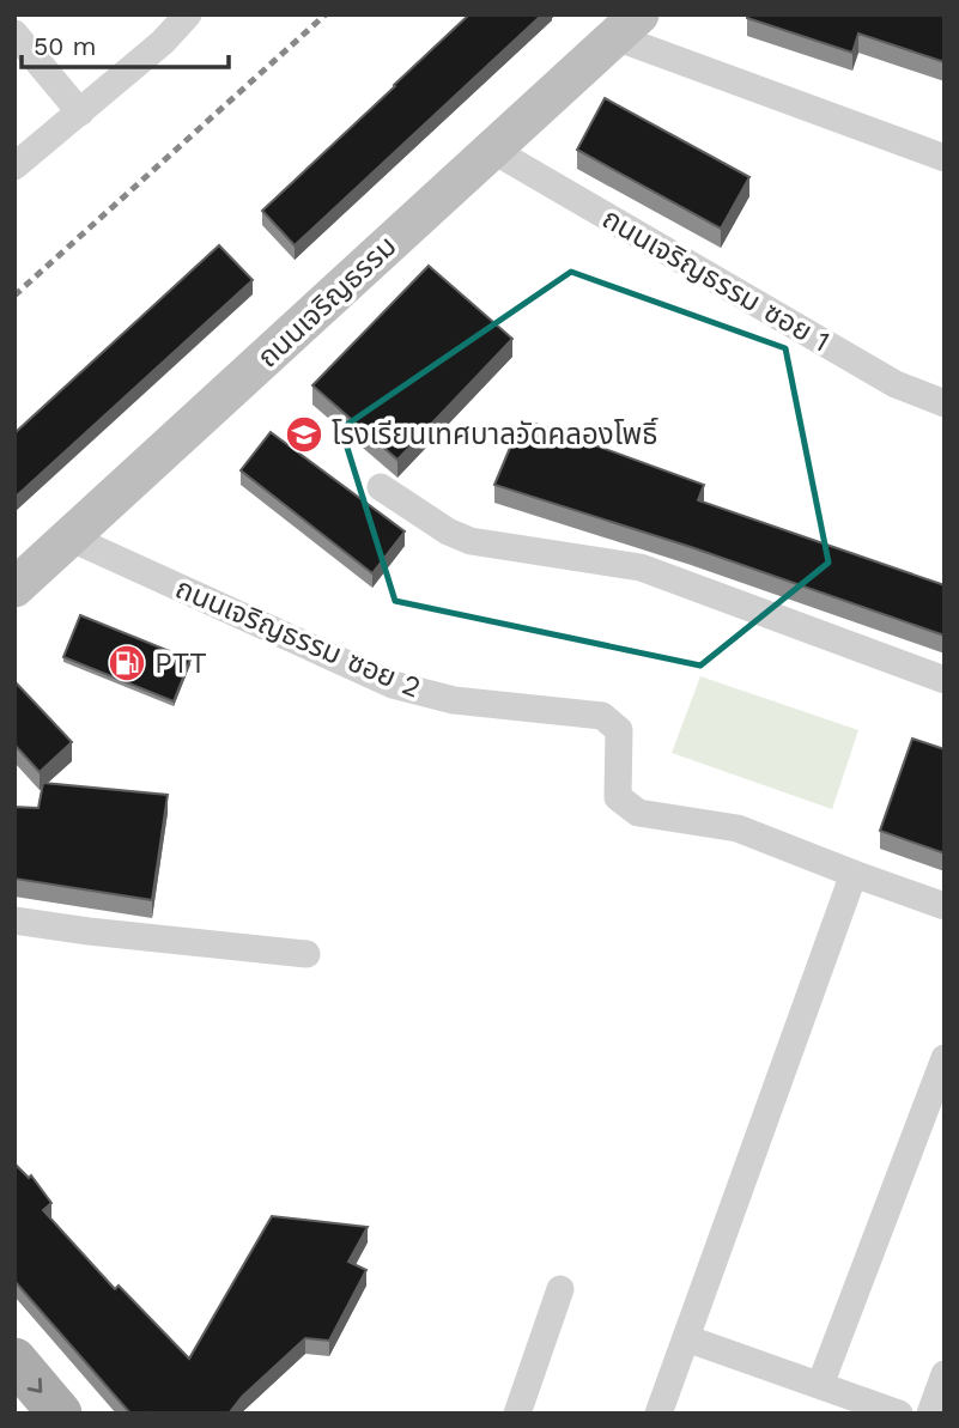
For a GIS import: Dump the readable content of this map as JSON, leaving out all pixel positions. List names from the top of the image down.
{
  "streets": {
    "street": ["ถนนเจริญธรรม ซอย 1", "ถนนเจริญธรรม", "ถนนเจริญธรรม ซอย 2"]
  },
  "crossings": [
    ["ถนนเจริญธรรม ซอย 1", "ถนนเจริญธรรม"],
    ["ถนนเจริญธรรม", "ถนนเจริญธรรม ซอย 2"]
  ],
  "places": {
    "school or university": ["โรงเรียนเทศบาลวัดคลองโพธิ์"],
    "fuel station": ["PTT"]
  },
  "scale_bar": "50 m"
}
